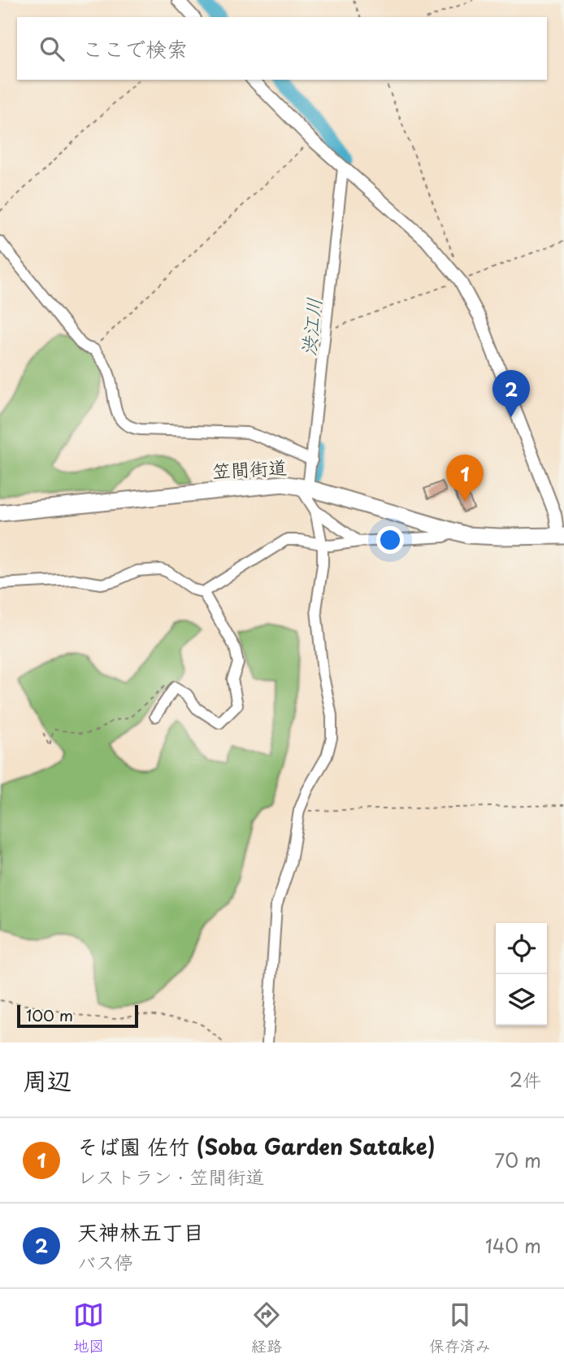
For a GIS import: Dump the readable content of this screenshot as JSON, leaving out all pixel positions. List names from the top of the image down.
{
  "streets": {
    "main road": ["笠間街道"]
  },
  "water": ["渋江川"],
  "scale_bar": "100 m",
  "page": {
    "search": "ここで検索",
    "pins": ["2", "1"],
    "scale": "100 m",
    "heading": ["周辺", "2件"],
    "list": [
      {
        "mark": "1",
        "name": "そば園 佐竹 (Soba Garden Satake)",
        "note": "レストラン · 笠間街道",
        "value": "70 m"
      },
      {
        "mark": "2",
        "name": "天神林五丁目",
        "note": "バス停",
        "value": "140 m"
      }
    ],
    "nav": ["地図", "経路", "保存済み"]
  }
}
